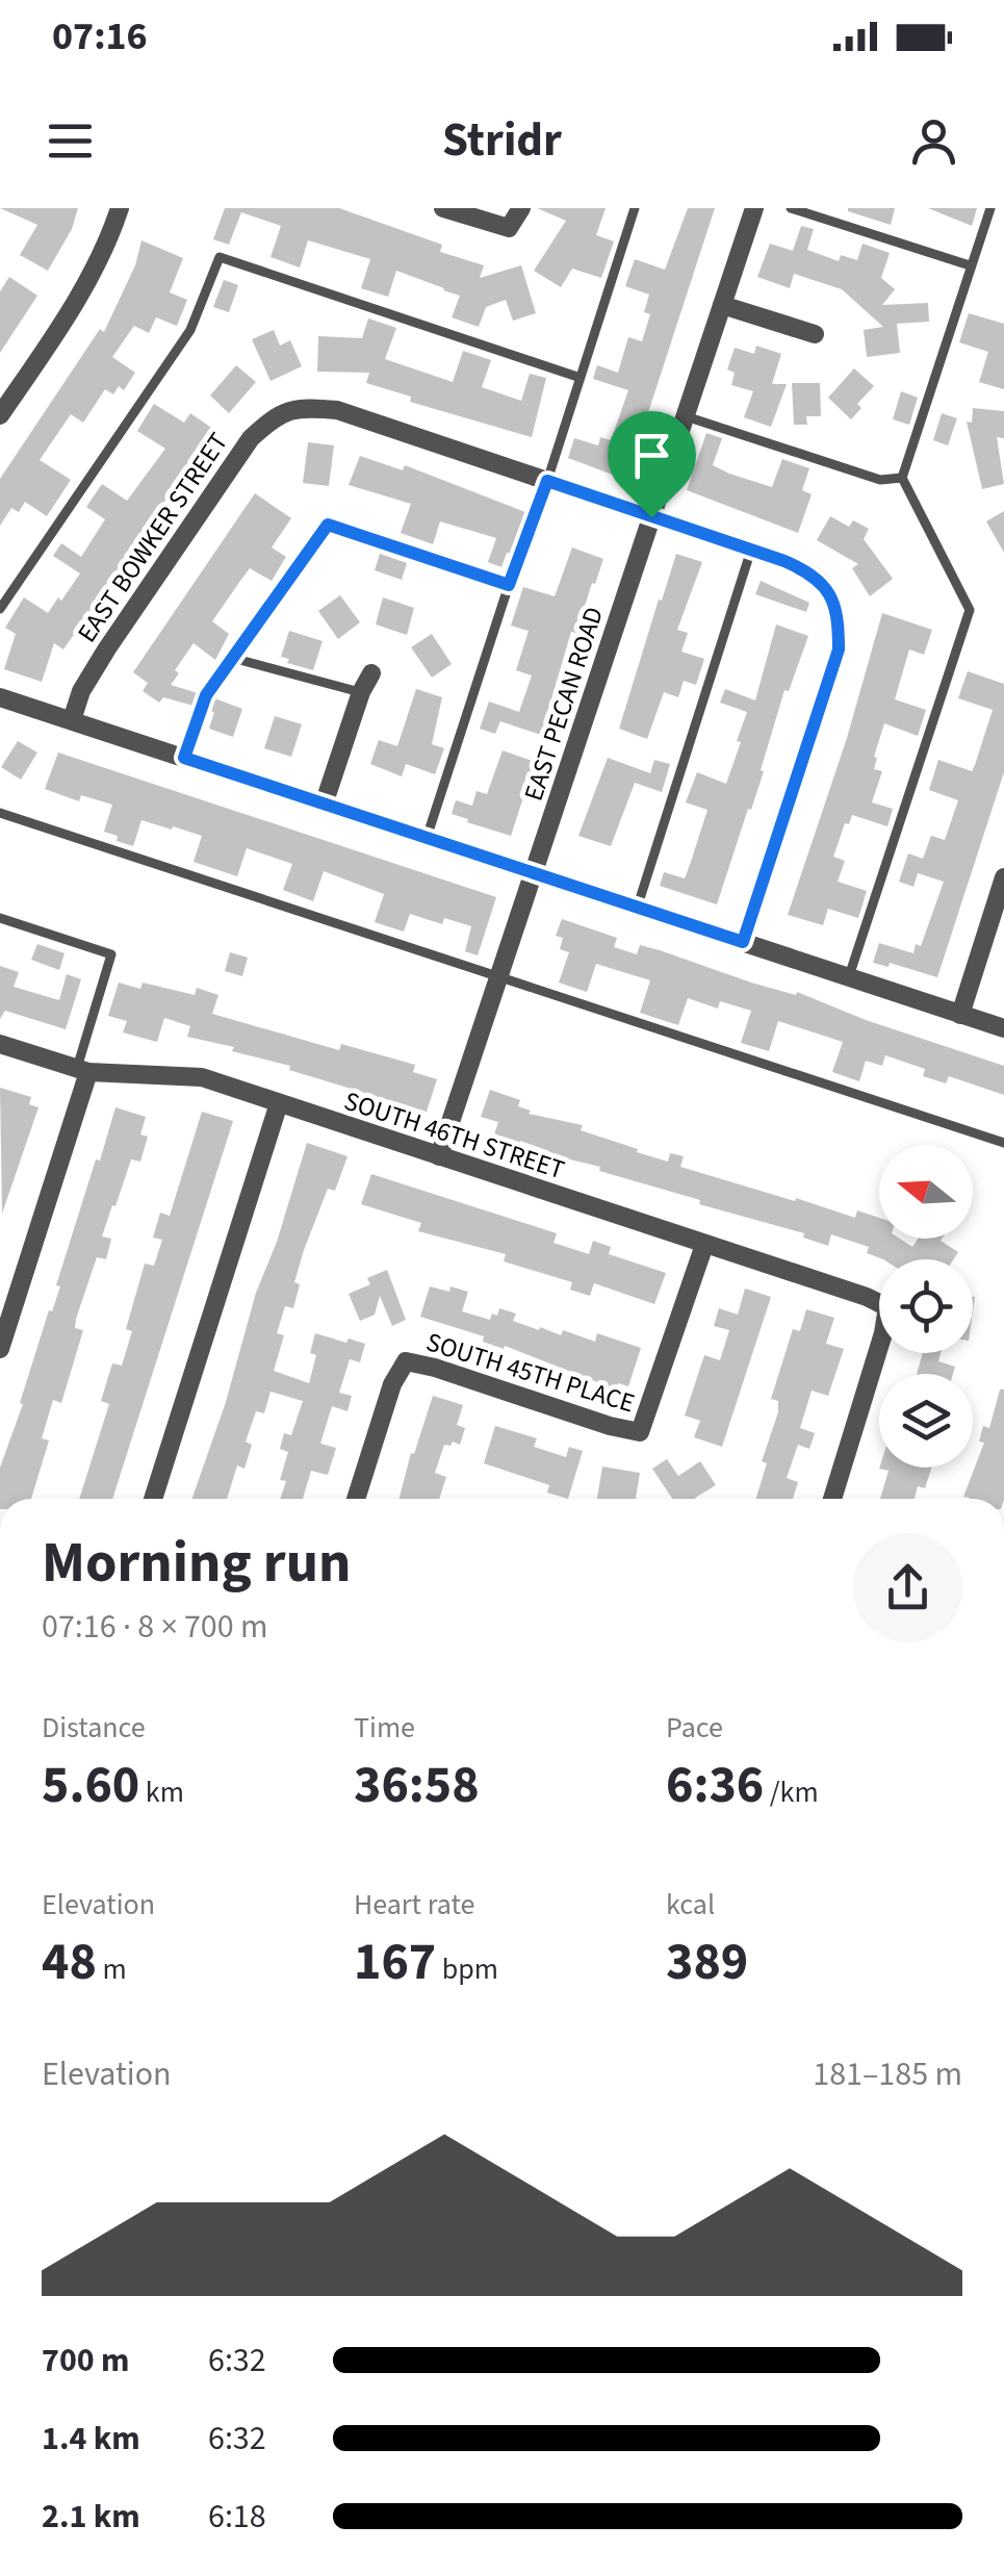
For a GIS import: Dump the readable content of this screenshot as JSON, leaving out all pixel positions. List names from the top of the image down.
{
  "streets": {
    "street": [
      "EAST BOWKER STREET",
      "EAST PECAN ROAD",
      "SOUTH 46TH STREET",
      "SOUTH 45TH PLACE"
    ]
  },
  "crossings": [
    ["EAST PECAN ROAD", "SOUTH 46TH STREET"],
    ["SOUTH 46TH STREET", "SOUTH 45TH PLACE"]
  ],
  "north": "left",
  "page": {
    "status": "07:16",
    "header": "Stridr",
    "heading": ["Morning run", "07:16 · 8 × 700 m"],
    "stats": [
      ["Distance", "5.60 km"],
      ["Time", "36:58"],
      ["Pace", "6:36 /km"],
      ["Elevation", "48 m"],
      ["Heart rate", "167 bpm"],
      ["kcal", "389"]
    ],
    "chart": ["Elevation", "181–185 m"],
    "list": [
      {
        "name": "700 m",
        "note": "6:32"
      },
      {
        "name": "1.4 km",
        "note": "6:32"
      },
      {
        "name": "2.1 km",
        "note": "6:18"
      }
    ]
  }
}
